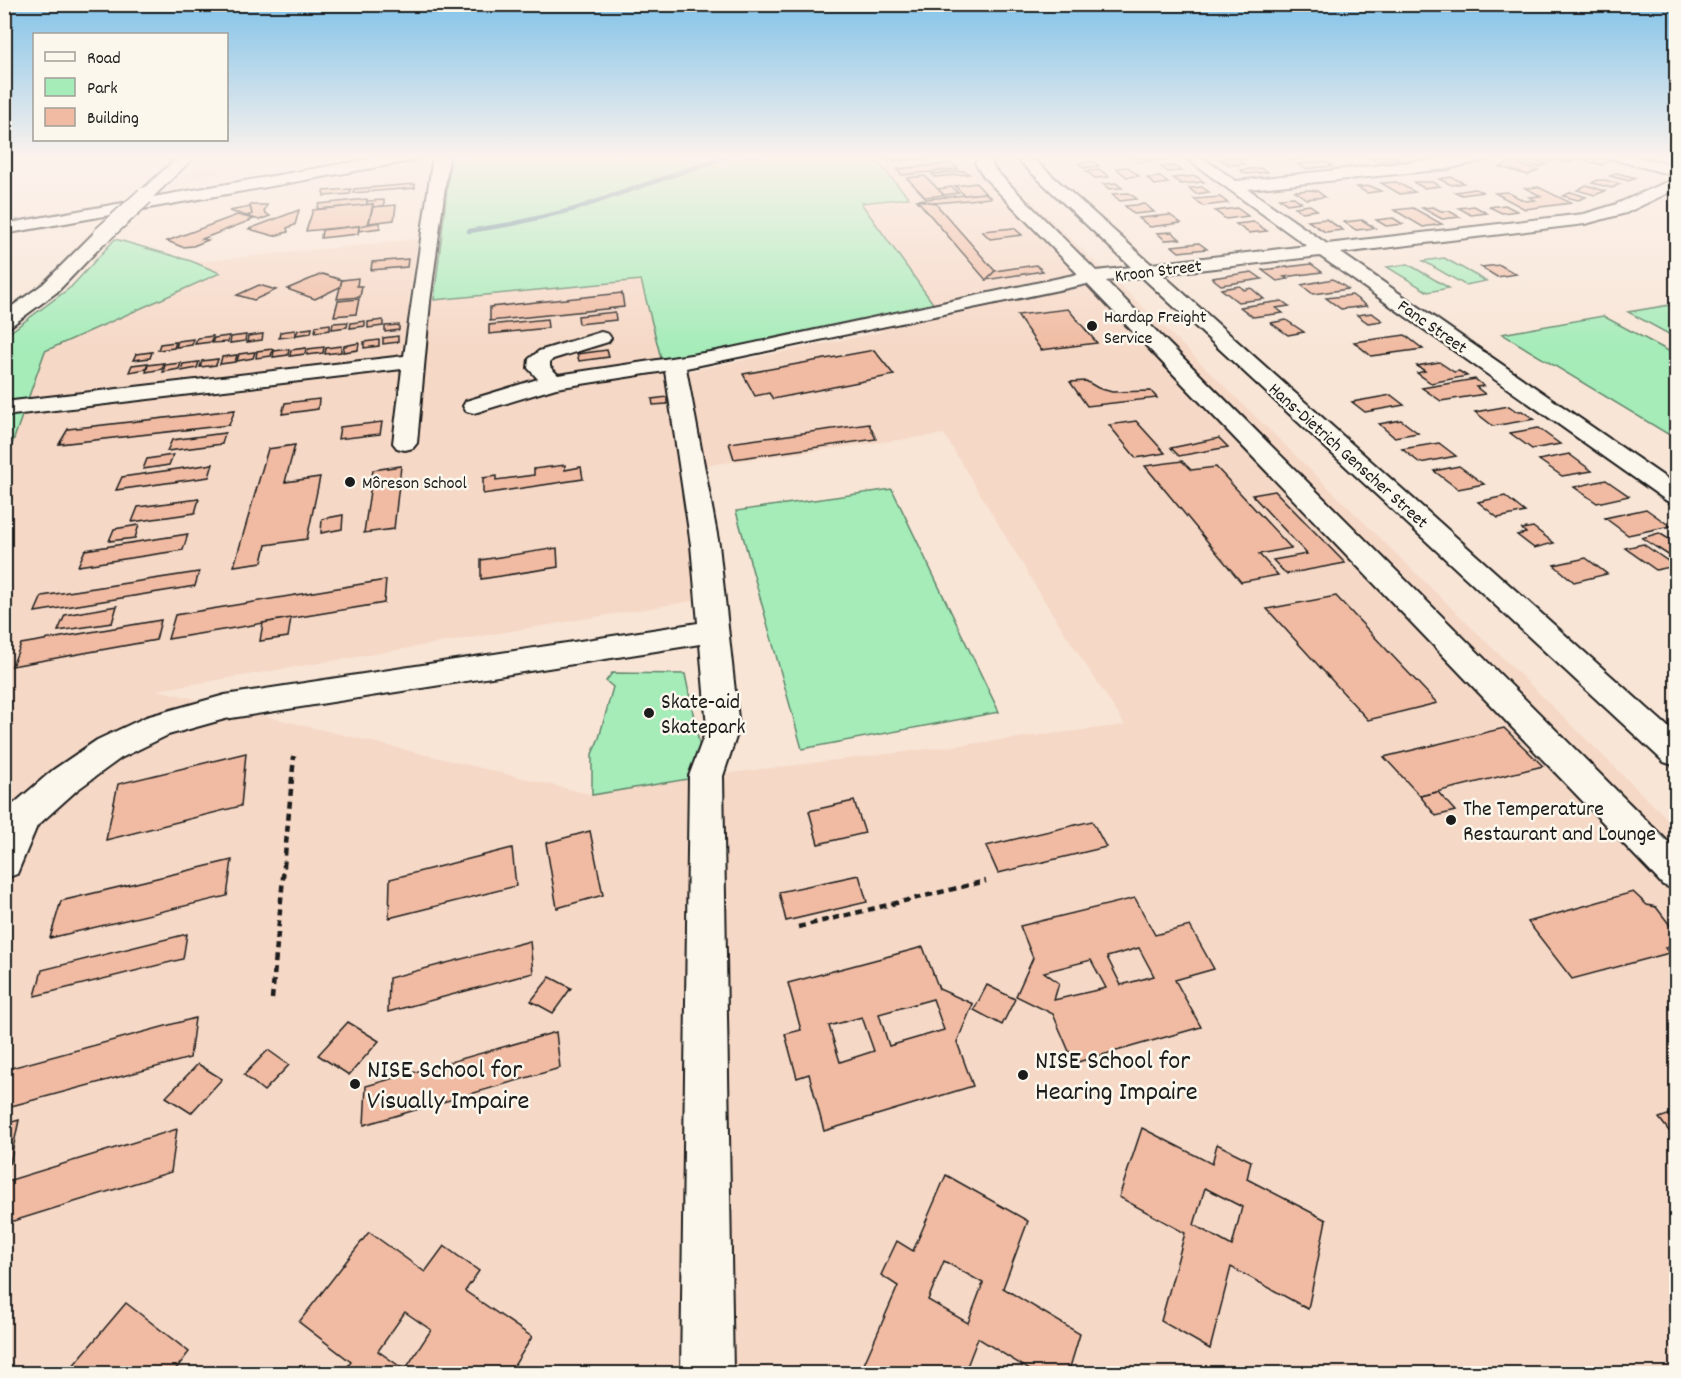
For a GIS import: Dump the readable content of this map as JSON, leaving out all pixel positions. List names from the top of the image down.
{
  "streets": {
    "street": ["Kroon Street", "Fanc Street", "Hans-Dietrich Genscher Street"]
  },
  "crossings": [
    ["Kroon Street", "Fanc Street"],
    ["Kroon Street", "Hans-Dietrich Genscher Street"]
  ],
  "places": [
    "Hardap Freight Service",
    "Môreson School",
    "Skate-aid Skatepark",
    "The Temperature Restaurant and Lounge",
    "NISE School for Hearing Impaire",
    "NISE School for Visually Impaire"
  ],
  "legend": ["Road", "Park", "Building"]
}
